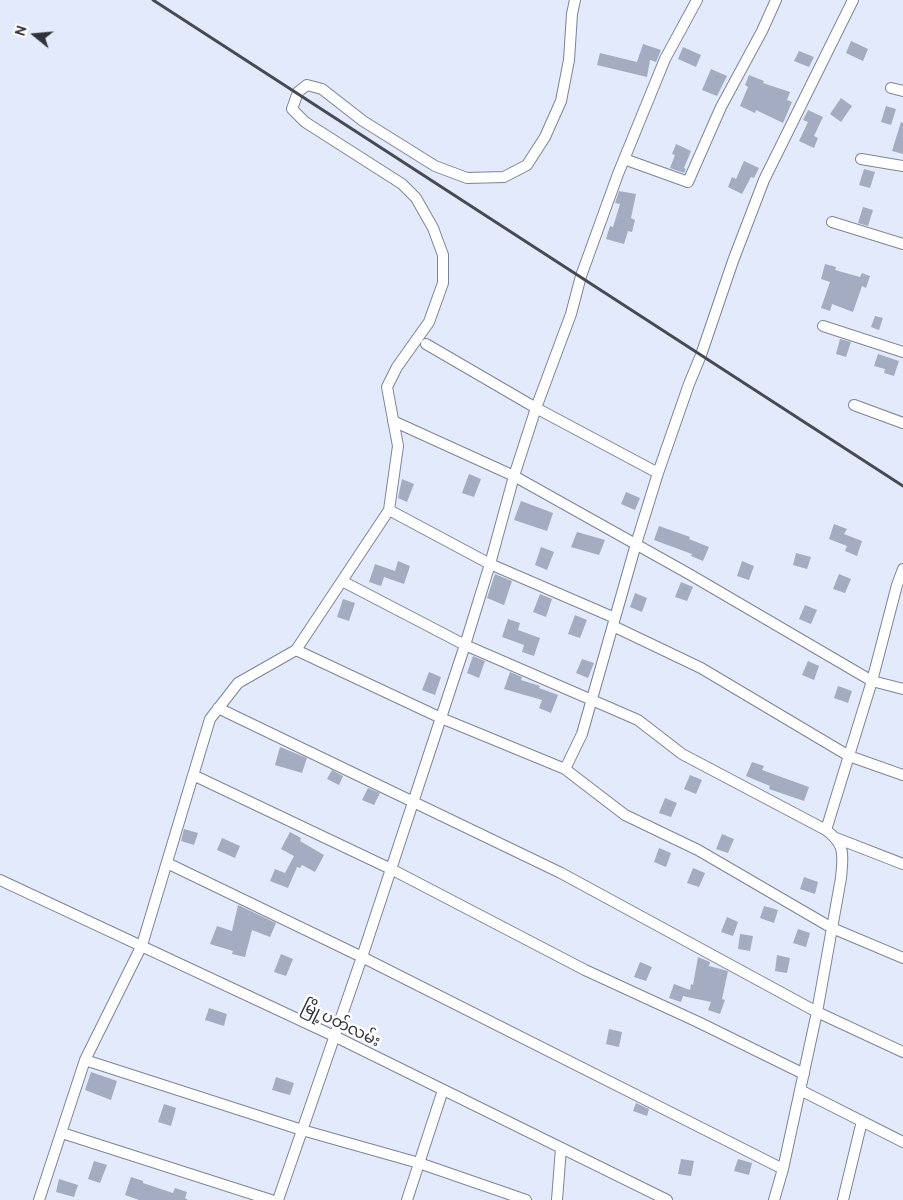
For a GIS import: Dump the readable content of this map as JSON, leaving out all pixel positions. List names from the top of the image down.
{
  "streets": {
    "street": ["မြို့ပတ်လမ်း"]
  },
  "north": "left"
}
